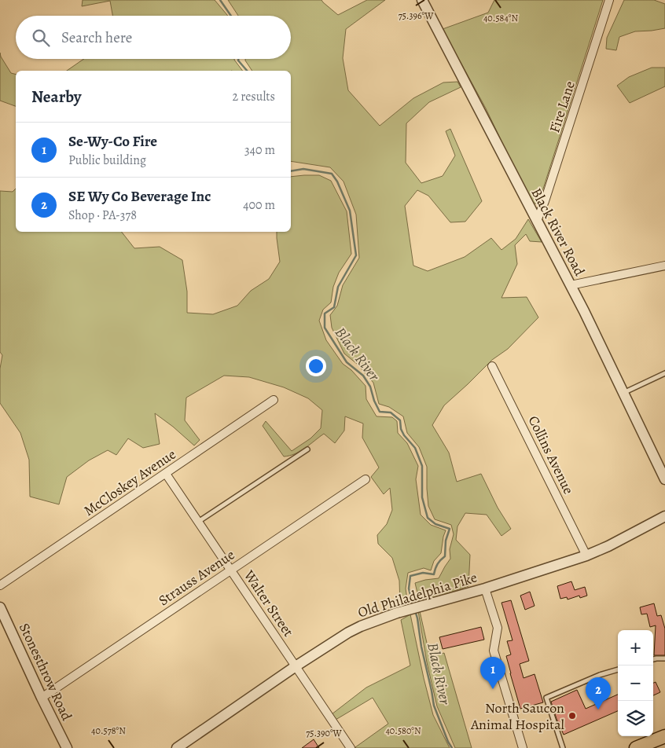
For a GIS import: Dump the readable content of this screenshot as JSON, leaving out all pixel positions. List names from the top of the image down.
{
  "streets": {
    "street": [
      "Fire Lane",
      "Black River Road",
      "Collins Avenue",
      "McCloskey Avenue",
      "Strauss Avenue",
      "Old Philadelphia Pike",
      "Walter Street",
      "Stonesthrow Road"
    ]
  },
  "crossings": [
    ["Fire Lane", "Black River Road"],
    ["Collins Avenue", "Old Philadelphia Pike"],
    ["McCloskey Avenue", "Walter Street"],
    ["Strauss Avenue", "Walter Street"],
    ["Strauss Avenue", "Stonesthrow Road"],
    ["Old Philadelphia Pike", "Walter Street"]
  ],
  "water": ["Black River"],
  "places": ["North Saucon Animal Hospital"],
  "page": {
    "search": "Search here",
    "heading": ["Nearby", "2 results"],
    "list": [
      {
        "mark": "1",
        "name": "Se-Wy-Co Fire",
        "note": "Public building",
        "value": "340 m"
      },
      {
        "mark": "2",
        "name": "SE Wy Co Beverage Inc",
        "note": "Shop · PA-378",
        "value": "400 m"
      }
    ],
    "map_buttons": ["+", "−"],
    "pins": ["1", "2"]
  },
  "coordinates": [
    "75.396°W",
    "40.584°N",
    "40.578°N",
    "40.580°N",
    "75.390°W"
  ]
}
